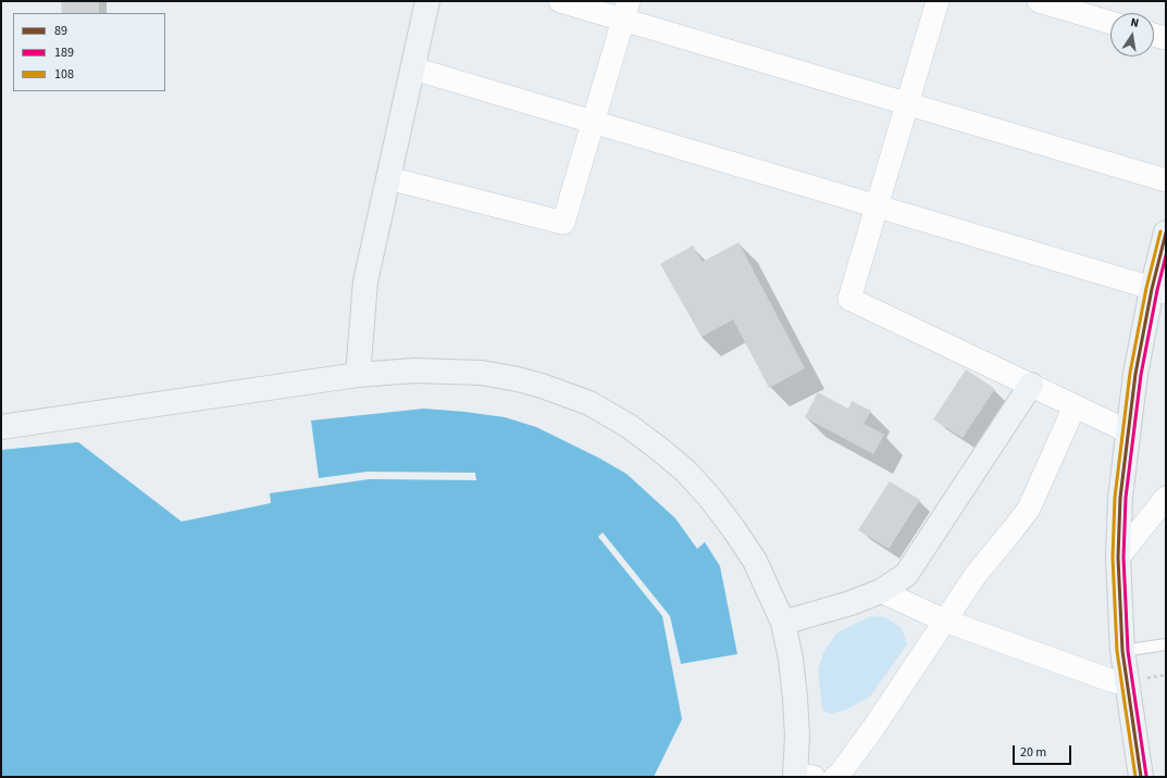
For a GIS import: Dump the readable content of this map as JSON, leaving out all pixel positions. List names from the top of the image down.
{
  "lines": ["transit line 108", "transit line 89", "transit line 189"],
  "legend": ["89", "189", "108"],
  "scale_bar": "20 m",
  "north": "top"
}
